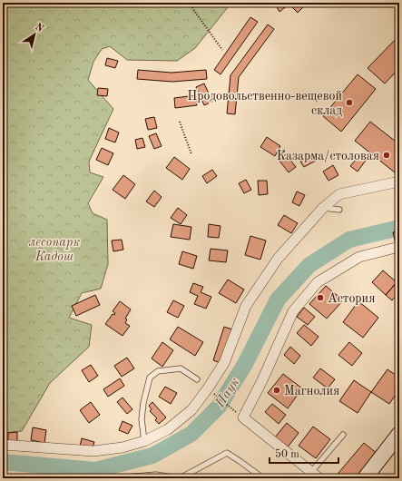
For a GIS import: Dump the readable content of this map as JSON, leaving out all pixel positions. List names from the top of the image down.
{
  "water": ["Паук"],
  "parks": ["лесопарк Кадош"],
  "places": [
    "Продовольственно-вещевой склад",
    "Казарма/столовая",
    "Астория",
    "Магнолия"
  ],
  "scale_bar": "50 m",
  "north": "top right"
}
